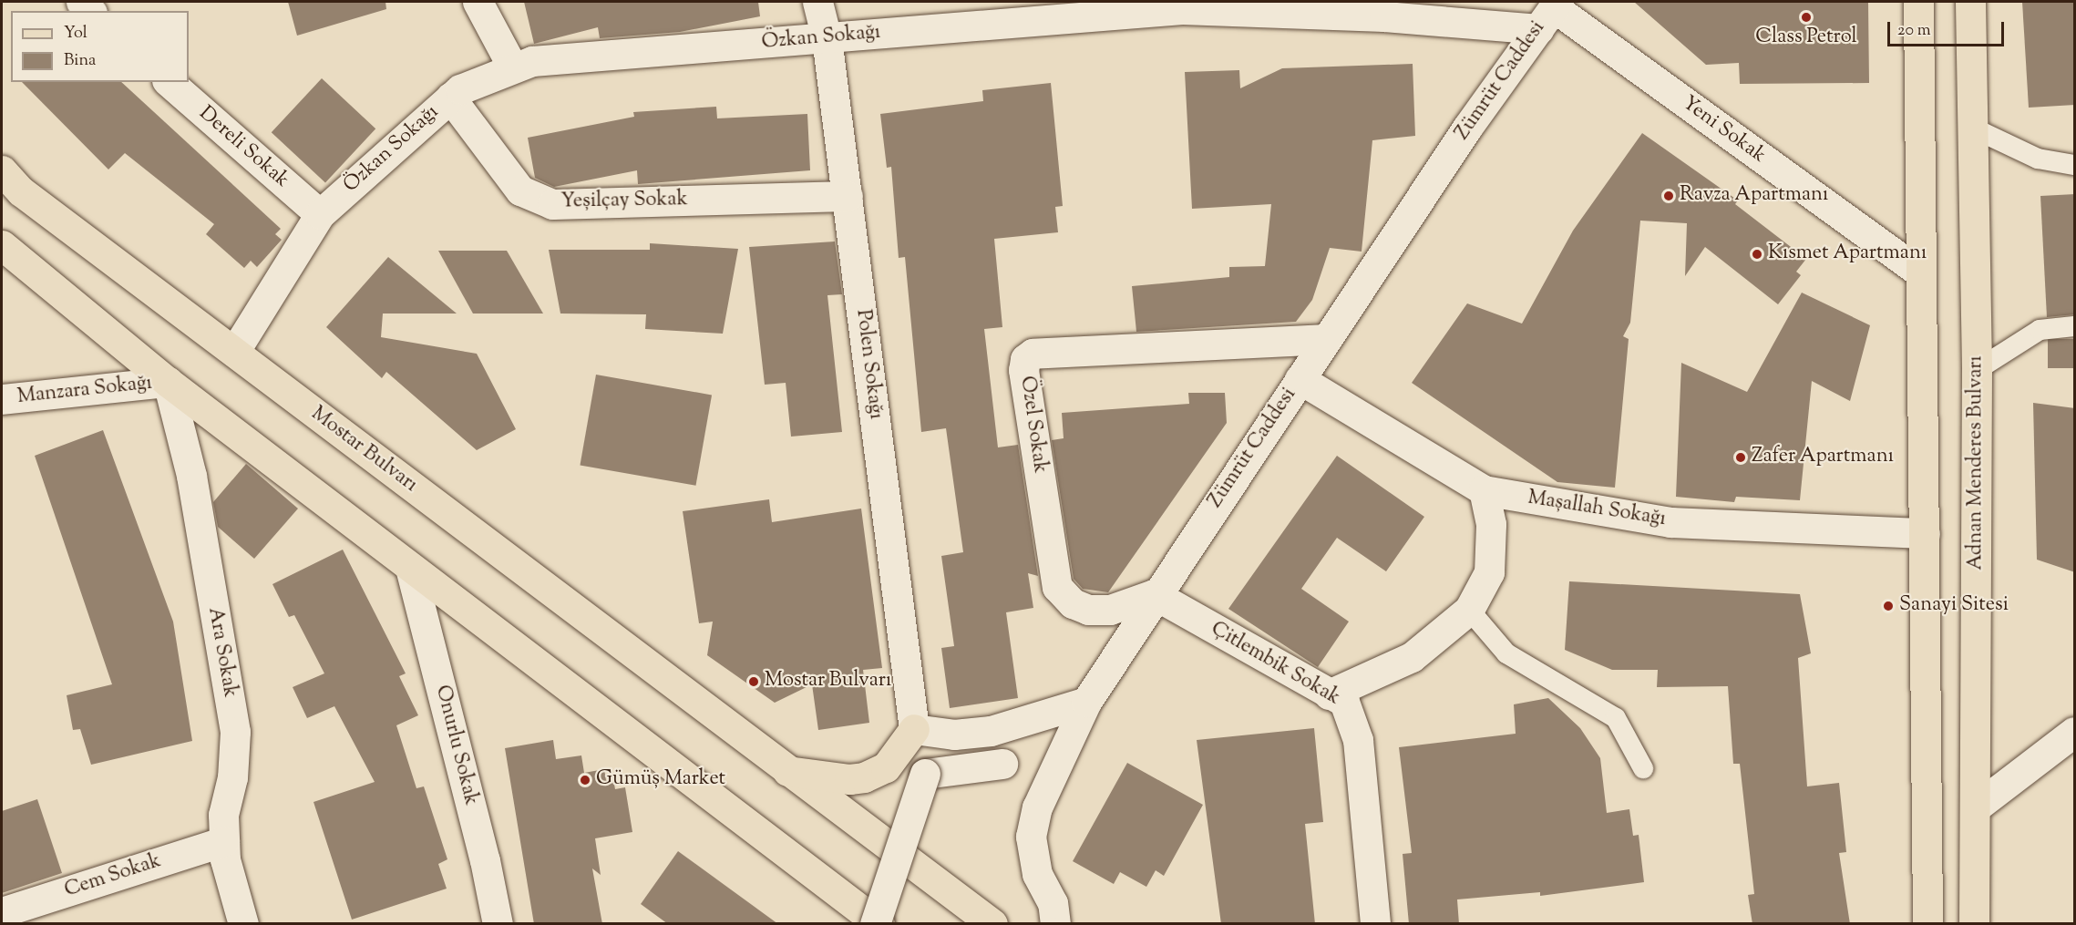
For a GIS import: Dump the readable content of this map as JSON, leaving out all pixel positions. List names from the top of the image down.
{
  "streets": {
    "main road": ["Mostar Bulvarı", "Adnan Menderes Bulvarı"],
    "street": [
      "Özkan Sokağı",
      "Zümrüt Caddesi",
      "Yeni Sokak",
      "Dereli Sokak",
      "Yeşilçay Sokak",
      "Polen Sokağı",
      "Manzara Sokağı",
      "Özel Sokak",
      "Maşallah Sokağı",
      "Ara Sokak",
      "Çitlembik Sokak",
      "Onurlu Sokak",
      "Cem Sokak"
    ]
  },
  "crossings": [
    ["Özkan Sokağı", "Zümrüt Caddesi"],
    ["Özkan Sokağı", "Yeni Sokak"],
    ["Özkan Sokağı", "Dereli Sokak"],
    ["Özkan Sokağı", "Yeşilçay Sokak"],
    ["Özkan Sokağı", "Polen Sokağı"],
    ["Özkan Sokağı", "Mostar Bulvarı"],
    ["Zümrüt Caddesi", "Yeni Sokak"],
    ["Zümrüt Caddesi", "Özel Sokak"],
    ["Zümrüt Caddesi", "Maşallah Sokağı"],
    ["Zümrüt Caddesi", "Çitlembik Sokak"],
    ["Yeşilçay Sokak", "Polen Sokağı"],
    ["Manzara Sokağı", "Ara Sokak"],
    ["Özel Sokak", "Çitlembik Sokak"],
    ["Ara Sokak", "Cem Sokak"]
  ],
  "places": [
    "Class Petrol",
    "Ravza Apartmanı",
    "Kısmet Apartmanı",
    "Zafer Apartmanı",
    "Sanayi Sitesi",
    "Mostar Bulvarı",
    "Gümüş Market"
  ],
  "legend": ["Yol", "Bina"],
  "scale_bar": "20 m"
}
